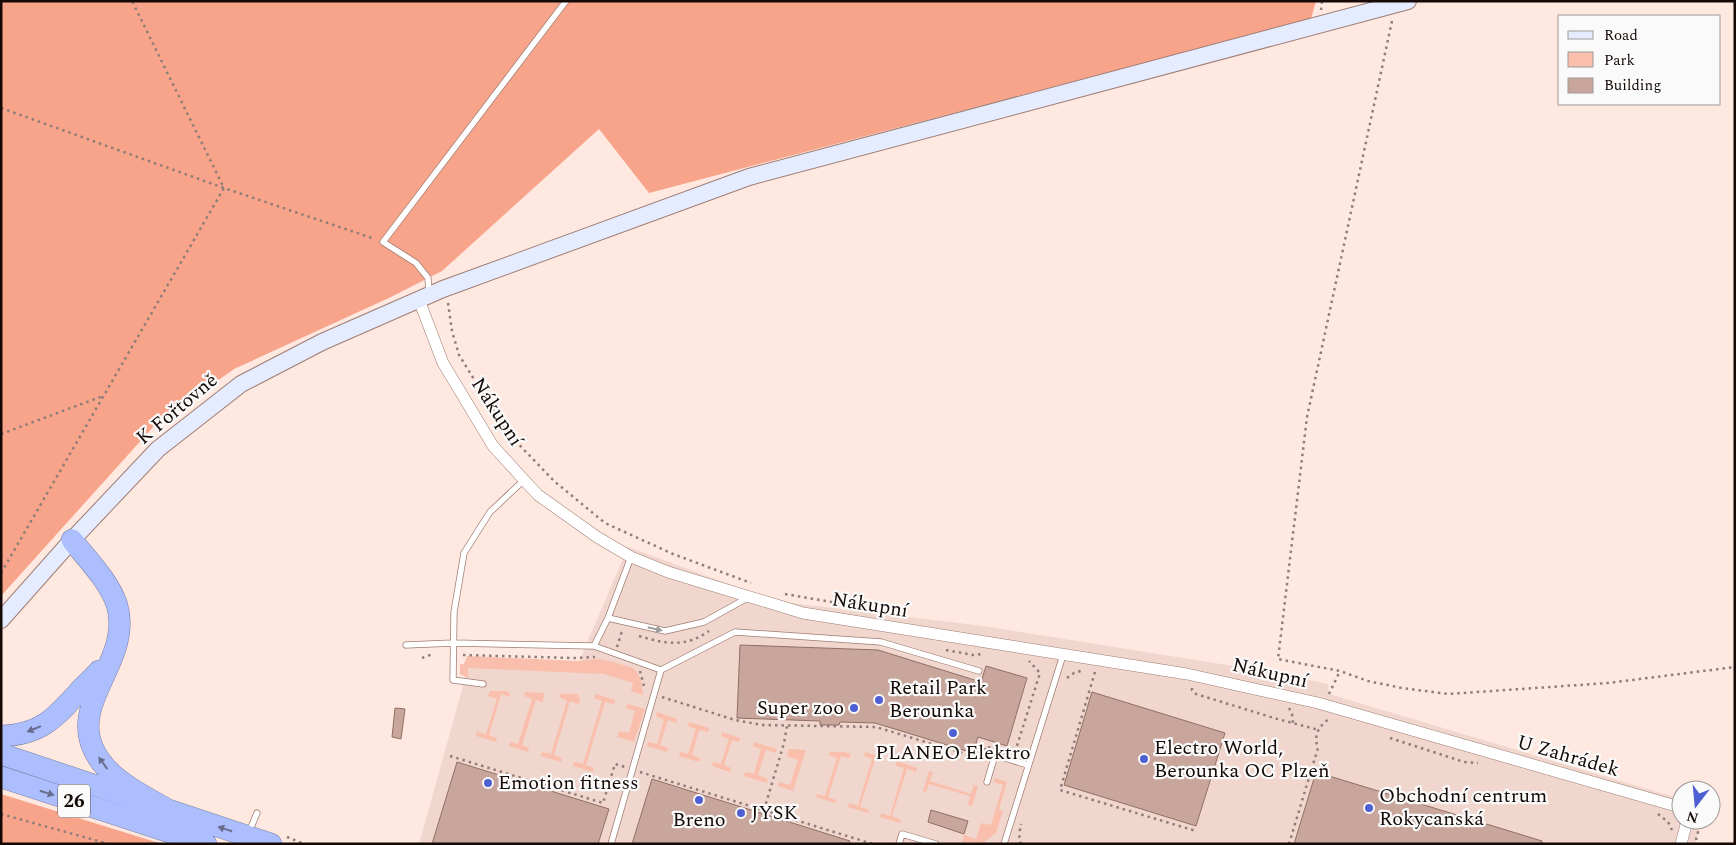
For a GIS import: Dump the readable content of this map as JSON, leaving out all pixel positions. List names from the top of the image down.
{
  "streets": {
    "highway": ["26"],
    "street": ["K Fořtovně", "Nákupní", "U Zahrádek"]
  },
  "crossings": [
    ["K Fořtovně", "Nákupní"],
    ["Nákupní", "U Zahrádek"]
  ],
  "places": [
    "Retail Park Berounka",
    "Super zoo",
    "PLANEO Elektro",
    "Electro World, Berounka OC Plzeň",
    "Emotion fitness",
    "Breno",
    "Obchodní centrum Rokycanská",
    "JYSK"
  ],
  "legend": ["Road", "Park", "Building"],
  "north": "bottom"
}
